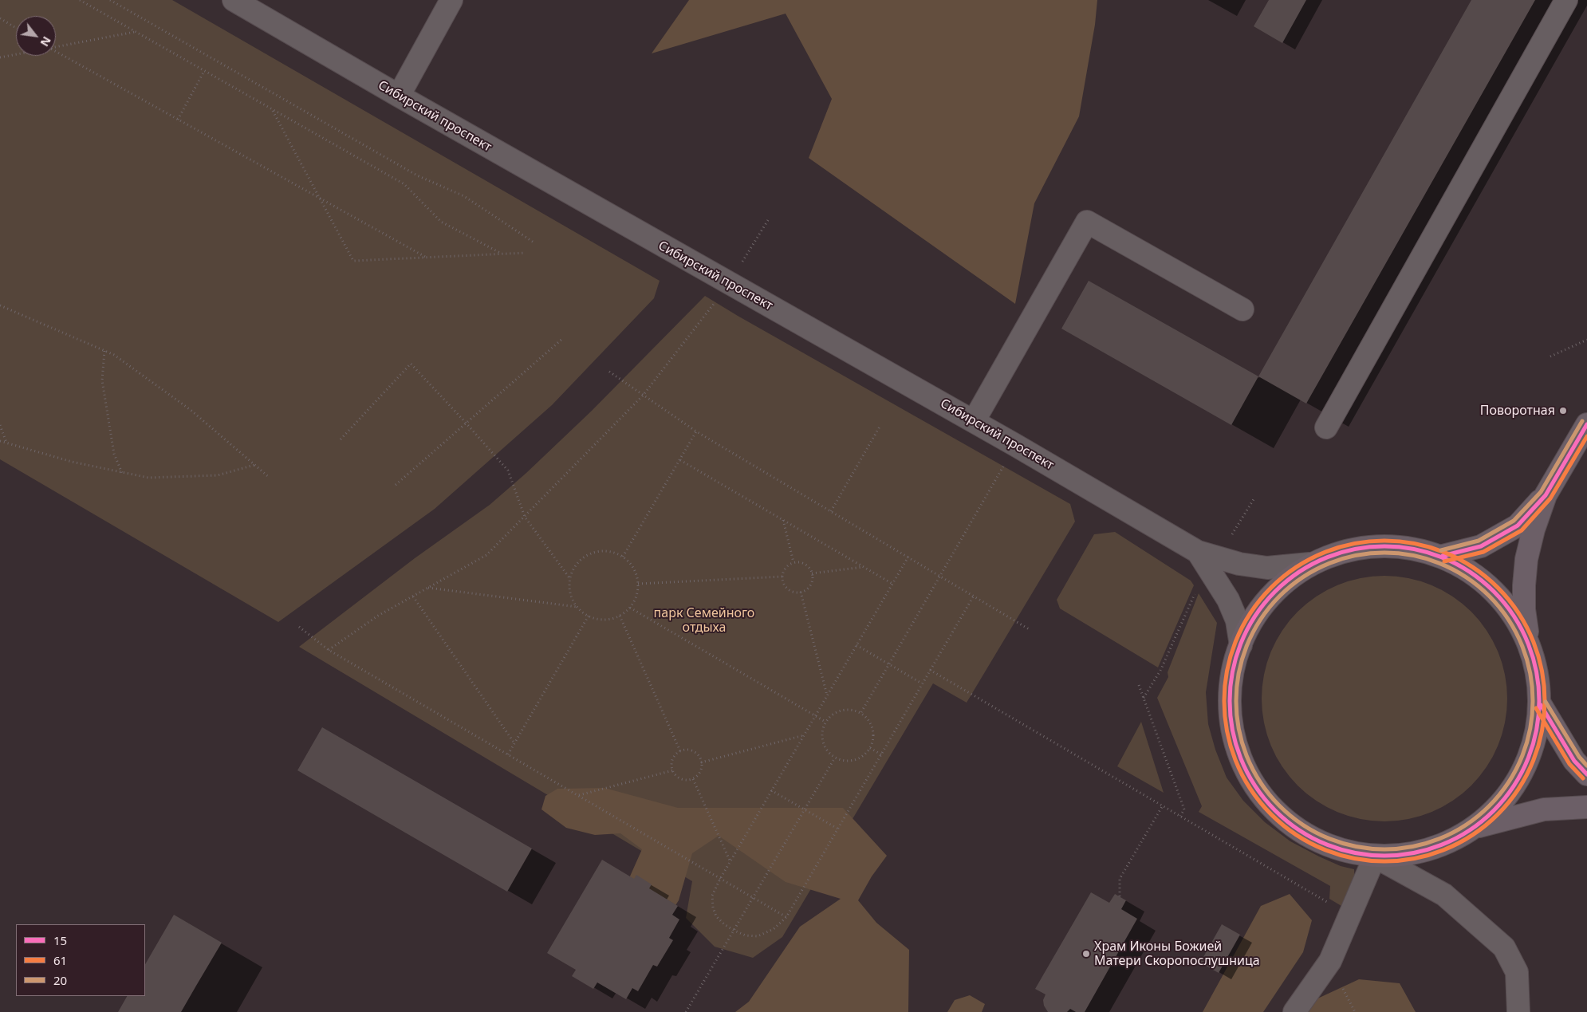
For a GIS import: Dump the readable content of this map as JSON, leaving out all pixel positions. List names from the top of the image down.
{
  "streets": {
    "main road": ["Сибирский проспект"]
  },
  "parks": ["парк Семейного отдыха"],
  "places": ["Поворотная", "Храм Иконы Божией Матери Скоропослушница"],
  "lines": ["transit line 20", "transit line 15", "transit line 61"],
  "legend": ["15", "61", "20"],
  "north": "bottom right"
}
